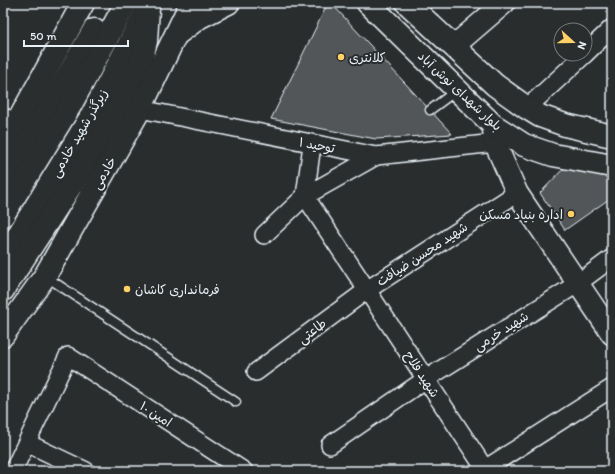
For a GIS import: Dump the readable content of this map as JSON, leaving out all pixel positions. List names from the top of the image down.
{
  "streets": {
    "main road": ["بلوار شهدای نوش آباد", "زیرگذر شهید خادمی", "خادمی"],
    "street": [
      "توحید ۱",
      "شهید محسن ضیافت",
      "طاعتی",
      "شهید خرمی",
      "شهید فلاح",
      "امین ۱۰"
    ]
  },
  "crossings": [
    ["بلوار شهدای نوش آباد", "توحید ۱"],
    ["توحید ۱", "خادمی"],
    ["شهید محسن ضیافت", "طاعتی"],
    ["شهید محسن ضیافت", "شهید فلاح"],
    ["طاعتی", "شهید فلاح"],
    ["شهید خرمی", "شهید فلاح"]
  ],
  "places": ["کلانتری", "اداره بنیاد مسکن", "فرمانداری کاشان"],
  "scale_bar": "50 m",
  "north": "right"
}
